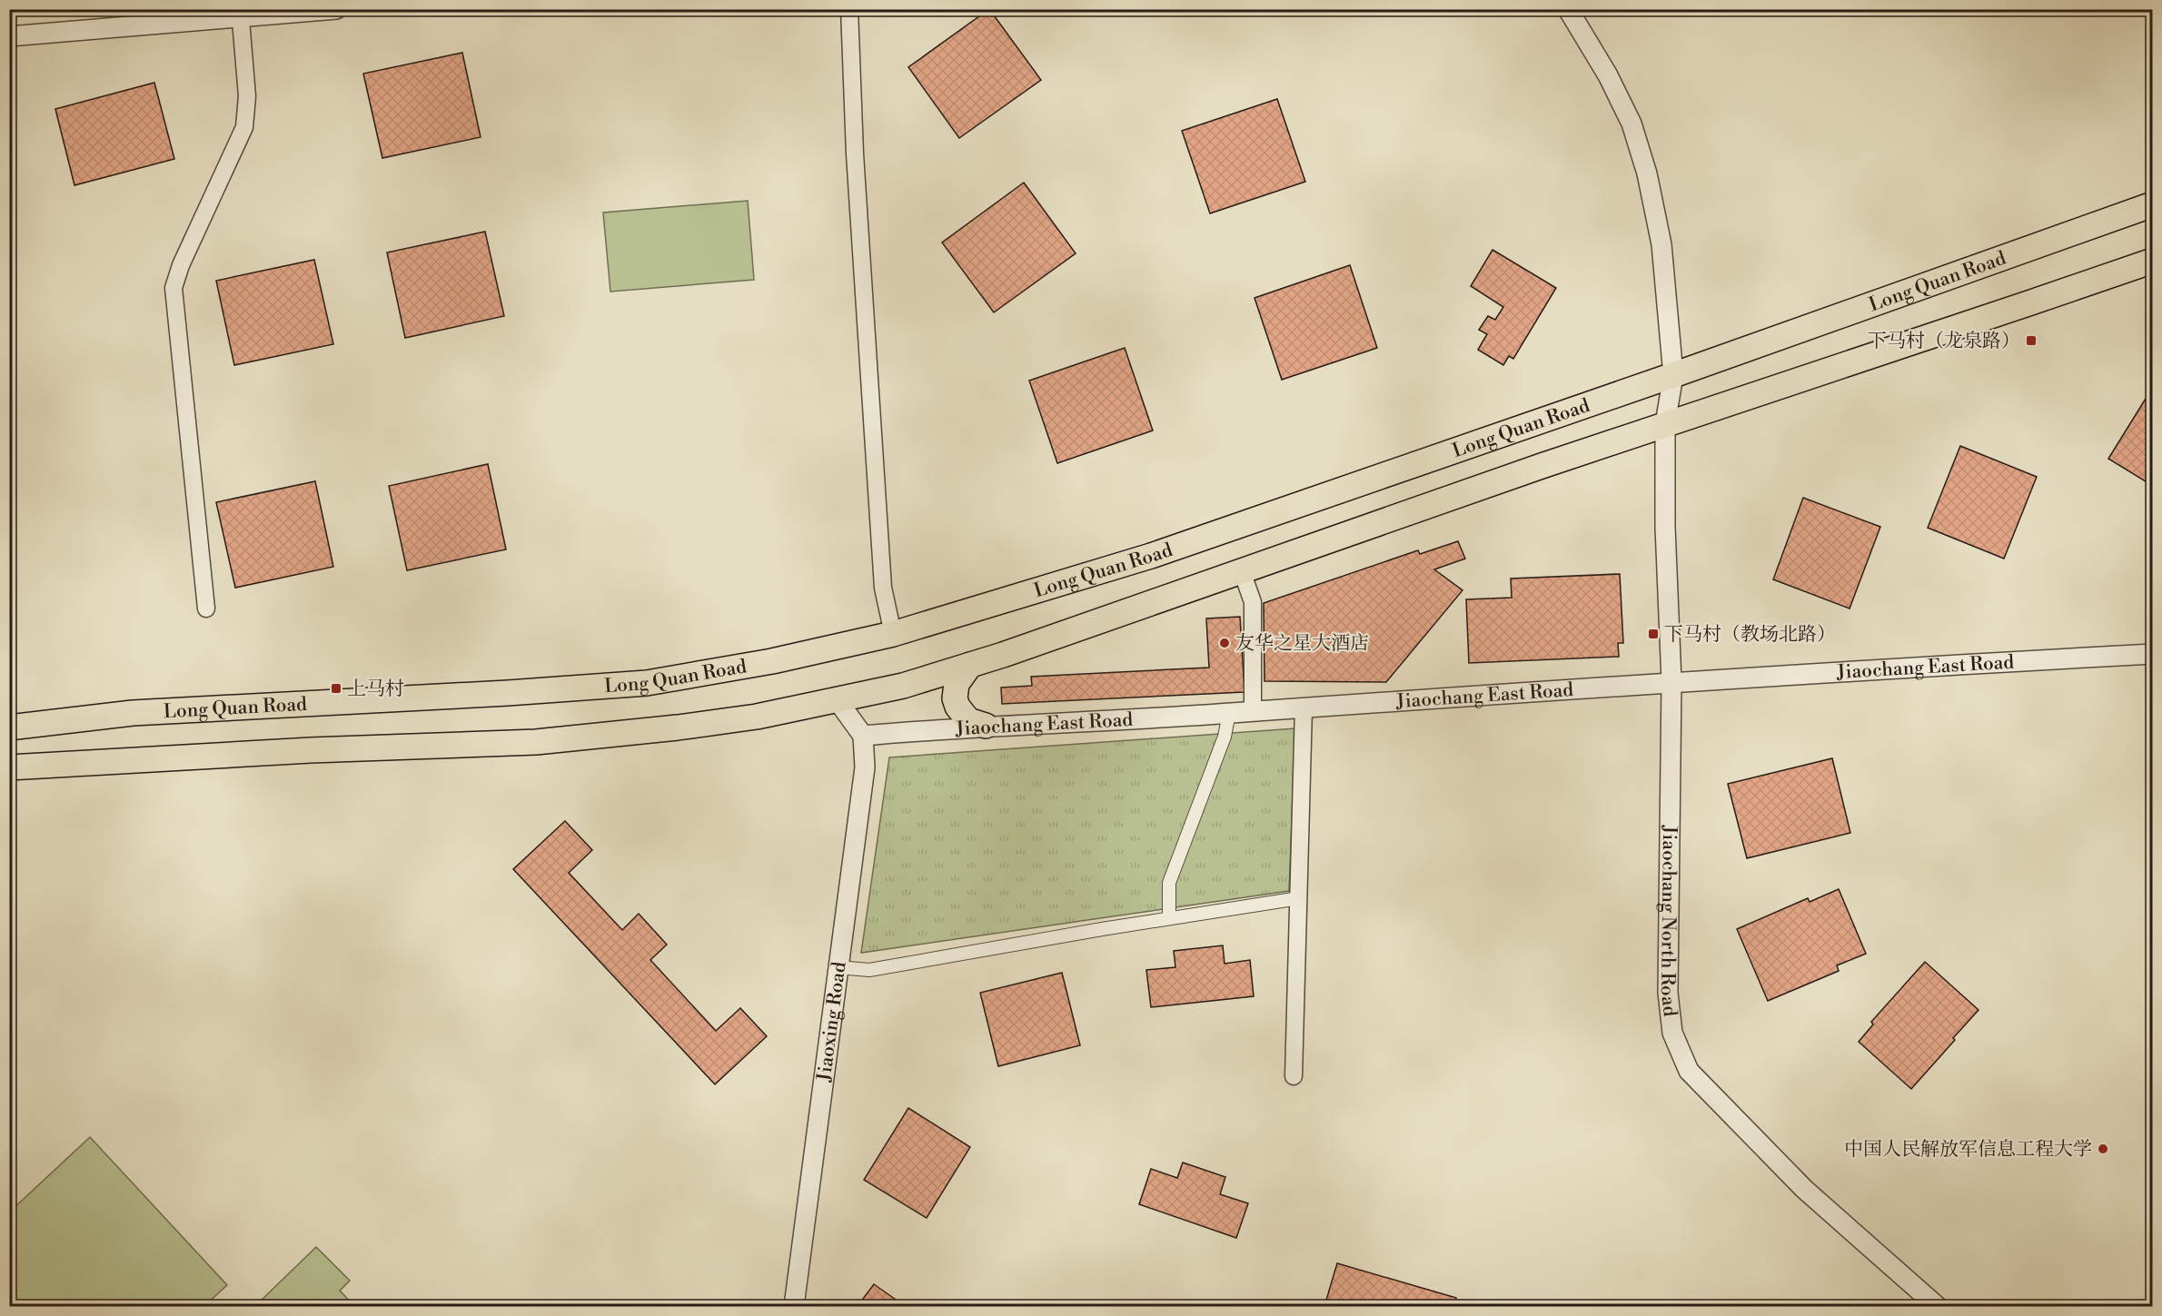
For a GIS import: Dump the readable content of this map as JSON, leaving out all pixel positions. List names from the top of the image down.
{
  "streets": {
    "main road": ["Long Quan Road"],
    "street": ["Jiaochang East Road", "Jiaochang North Road", "Jiaoxing Road"]
  },
  "crossings": [
    ["Long Quan Road", "Jiaochang North Road"],
    ["Jiaochang East Road", "Jiaochang North Road"],
    ["Jiaochang East Road", "Jiaoxing Road"]
  ],
  "places": {
    "transit": ["下马村（龙泉路）", "下马村（教场北路）", "上马村"],
    "other": ["友华之星大酒店", "中国人民解放军信息工程大学"]
  }
}
